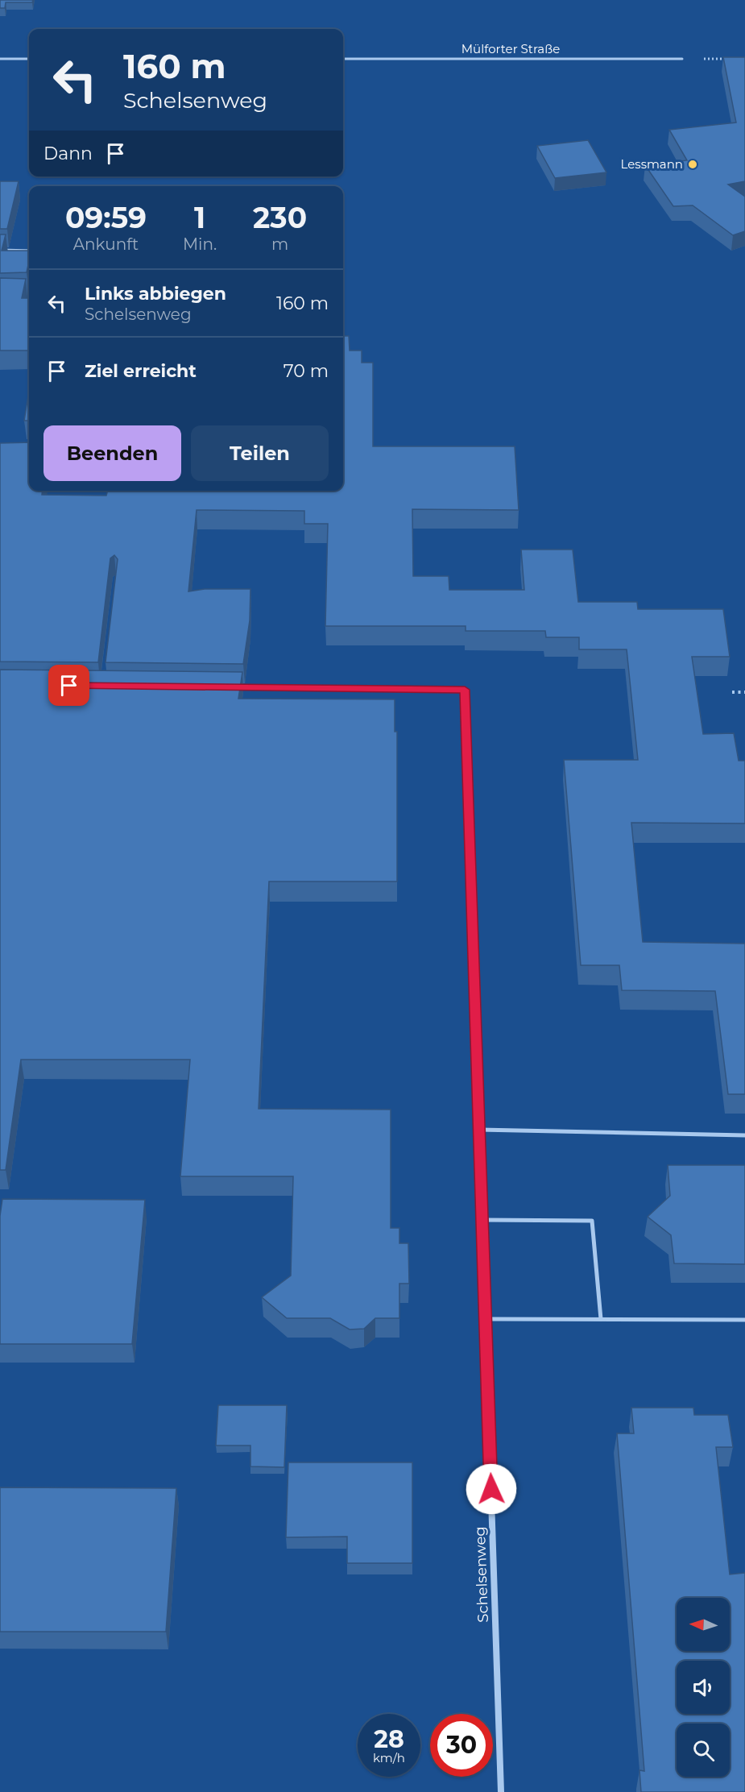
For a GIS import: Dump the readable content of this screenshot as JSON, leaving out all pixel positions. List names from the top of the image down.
{
  "streets": {
    "street": ["Schelsenweg"],
    "lane": ["Mülforter Straße"]
  },
  "places": ["Lessmann"],
  "north": "left",
  "page": {
    "turn": ["160 m", "Schelsenweg"],
    "then": "Dann",
    "eta": [
      "09:59",
      "Ankunft",
      "1",
      "Min.",
      "230",
      "m"
    ],
    "list": [
      {
        "name": "Links abbiegen",
        "note": "Schelsenweg",
        "value": "160 m"
      },
      {
        "name": "Ziel erreicht",
        "value": "70 m"
      }
    ],
    "buttons": ["Beenden", "Teilen"],
    "speed": "28 km/h",
    "limit": "30"
  }
}
